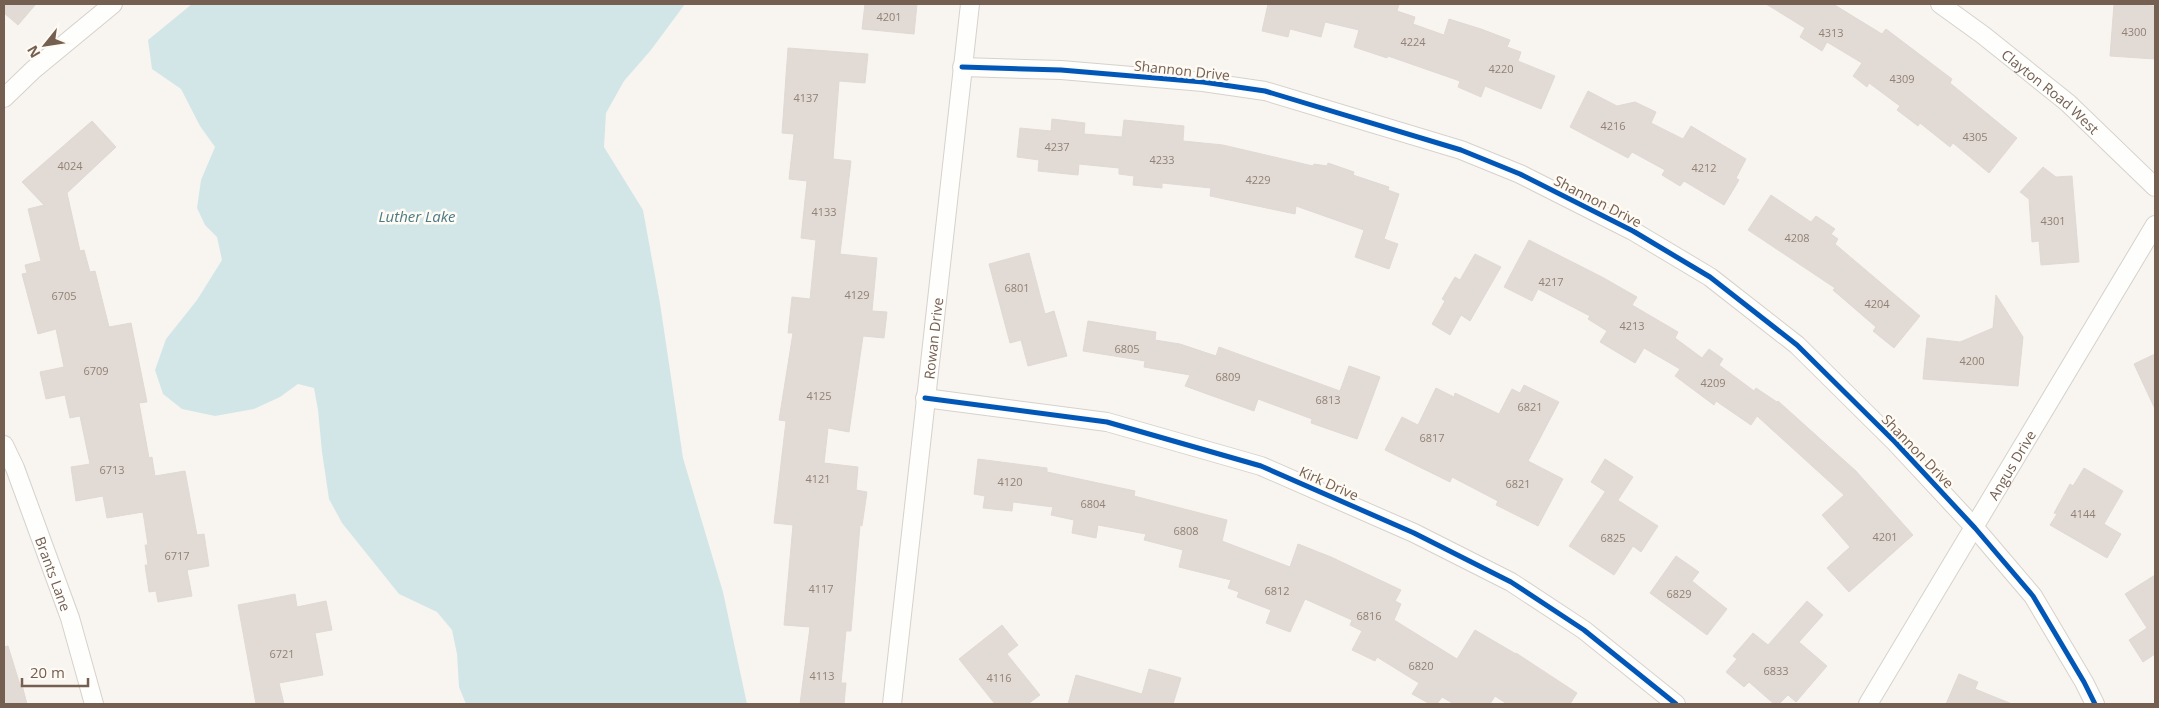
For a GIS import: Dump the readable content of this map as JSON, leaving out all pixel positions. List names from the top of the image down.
{
  "streets": {
    "street": [
      "Shannon Drive",
      "Clayton Road West",
      "Rowan Drive",
      "Angus Drive",
      "Kirk Drive",
      "Brants Lane"
    ]
  },
  "crossings": [
    ["Shannon Drive", "Rowan Drive"],
    ["Shannon Drive", "Angus Drive"],
    ["Rowan Drive", "Kirk Drive"]
  ],
  "water": ["Luther Lake"],
  "house_numbers": [
    "4201",
    "4300",
    "4313",
    "4224",
    "4220",
    "4309",
    "4137",
    "4216",
    "4305",
    "4237",
    "4233",
    "4024",
    "4212",
    "4229",
    "4133",
    "4301",
    "4208",
    "4217",
    "6801",
    "4129",
    "6705",
    "4204",
    "4213",
    "6805",
    "4200",
    "6709",
    "6809",
    "4209",
    "4125",
    "6813",
    "6821",
    "6817",
    "6713",
    "4121",
    "4120",
    "6821",
    "6804",
    "4144",
    "6808",
    "4201",
    "6825",
    "6717",
    "4117",
    "6812",
    "6829",
    "6816",
    "6721",
    "6820",
    "6833",
    "4113",
    "4116"
  ],
  "scale_bar": "20 m",
  "north": "bottom left"
}
